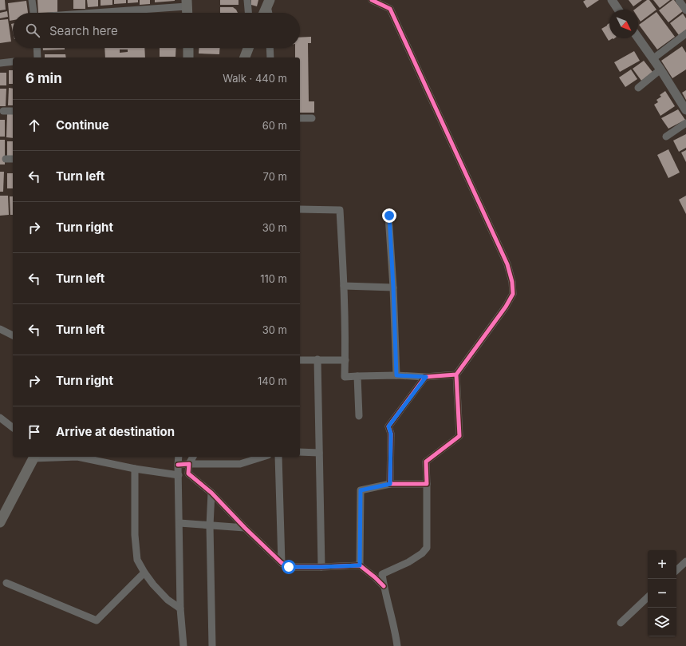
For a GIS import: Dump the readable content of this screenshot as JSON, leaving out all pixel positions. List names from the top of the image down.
{
  "north": "bottom right",
  "page": {
    "search": "Search here",
    "heading": ["6 min", "Walk · 440 m"],
    "list": [
      ["Continue", "60 m"],
      ["Turn left", "70 m"],
      ["Turn right", "30 m"],
      ["Turn left", "110 m"],
      ["Turn left", "30 m"],
      ["Turn right", "140 m"],
      "Arrive at destination"
    ],
    "map_buttons": ["+", "−"]
  }
}
